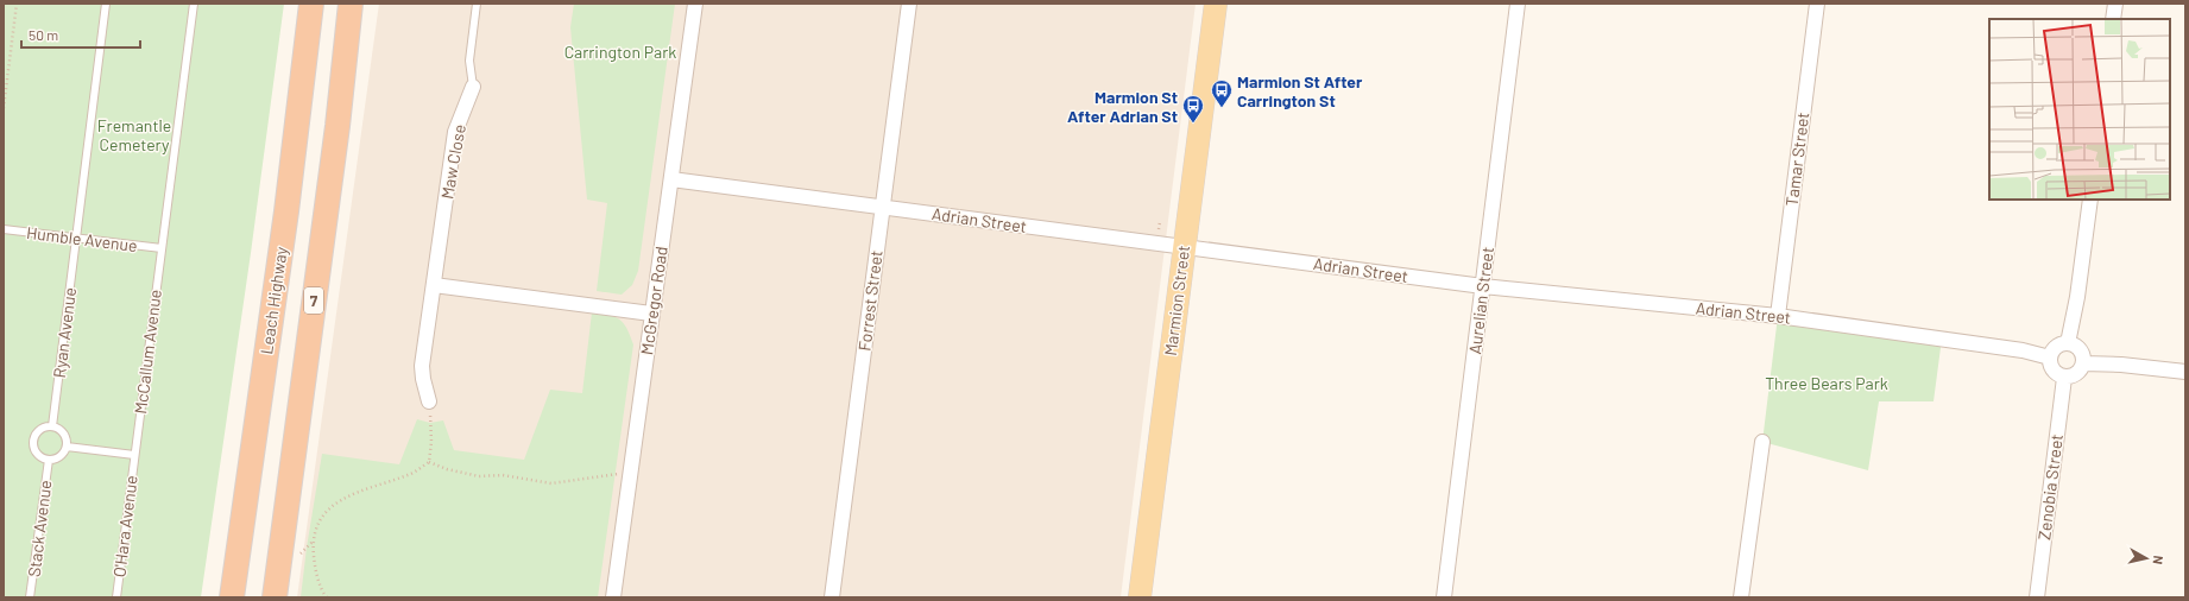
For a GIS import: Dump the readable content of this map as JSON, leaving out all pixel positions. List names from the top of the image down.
{
  "streets": {
    "highway": ["Leach Highway", "7"],
    "main road": ["Marmion Street"],
    "street": [
      "Tamar Street",
      "Maw Close",
      "Adrian Street",
      "McGregor Road",
      "Forrest Street",
      "Aurelian Street",
      "Zenobia Street"
    ],
    "lane": [
      "Humble Avenue",
      "Ryan Avenue",
      "McCallum Avenue",
      "O'Hara Avenue",
      "Stack Avenue"
    ]
  },
  "crossings": [
    ["Tamar Street", "Adrian Street"],
    ["Adrian Street", "McGregor Road"],
    ["Adrian Street", "Forrest Street"],
    ["Adrian Street", "Marmion Street"],
    ["Adrian Street", "Aurelian Street"],
    ["Adrian Street", "Zenobia Street"],
    ["Humble Avenue", "Ryan Avenue"],
    ["Humble Avenue", "McCallum Avenue"],
    ["Ryan Avenue", "Stack Avenue"],
    ["McCallum Avenue", "O'Hara Avenue"]
  ],
  "parks": ["Carrington Park", "Fremantle Cemetery", "Three Bears Park"],
  "places": {
    "bus stop": ["Marmion St After Carrington St", "Marmion St After Adrian St"]
  },
  "scale_bar": "50 m",
  "north": "right"
}
